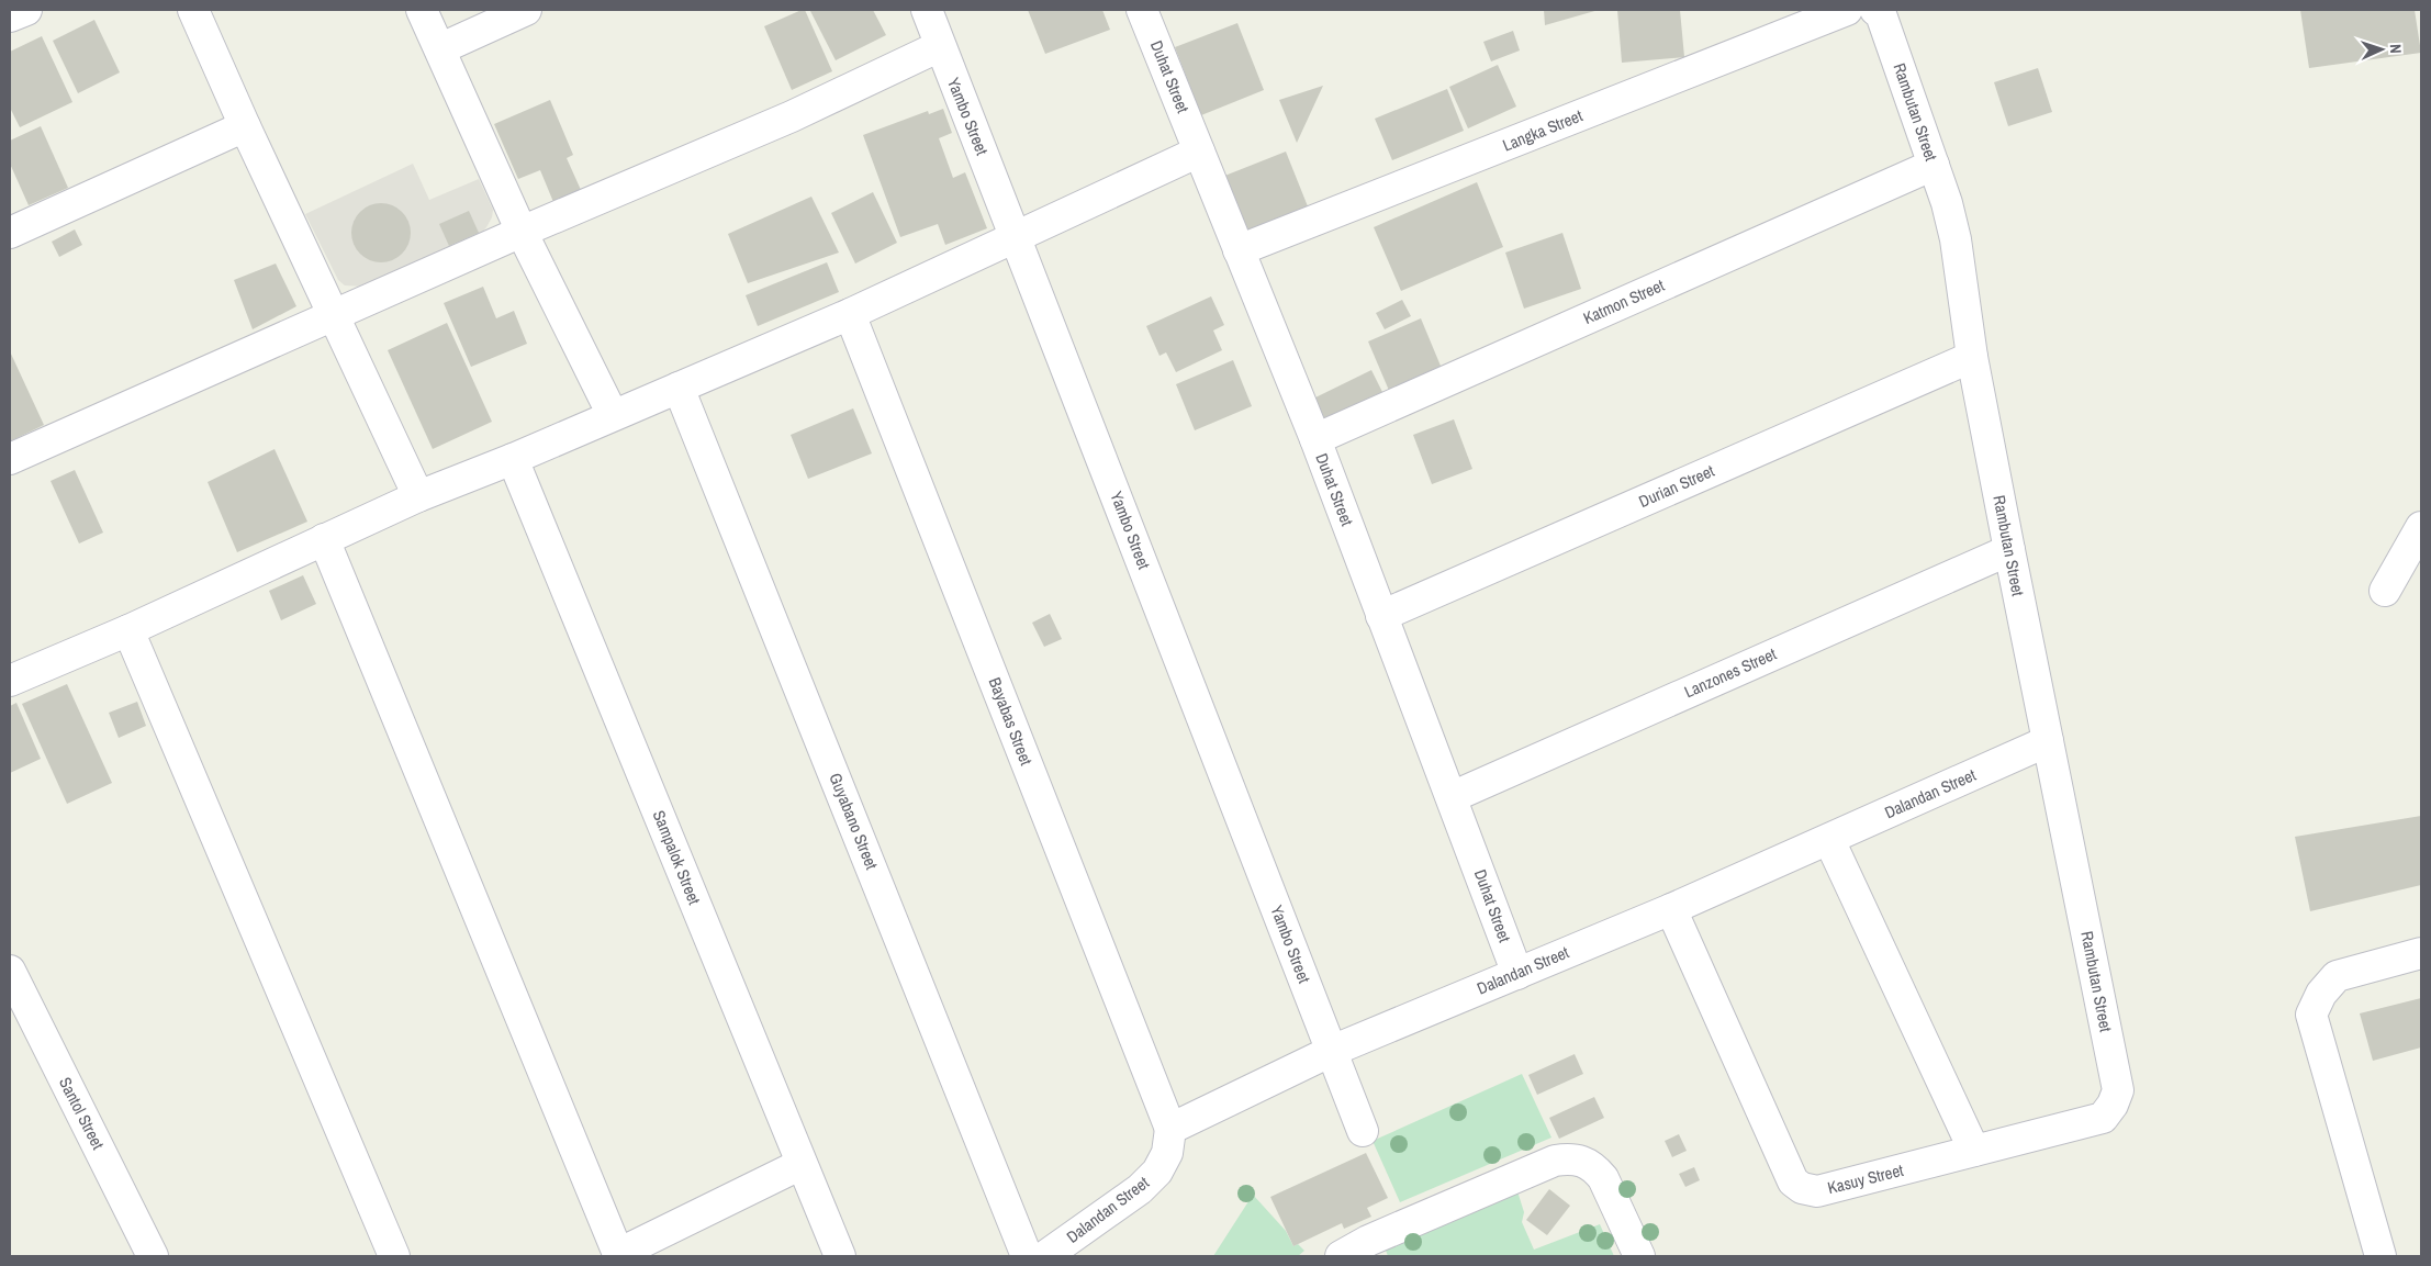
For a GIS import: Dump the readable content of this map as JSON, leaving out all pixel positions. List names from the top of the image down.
{
  "streets": {
    "street": [
      "Duhat Street",
      "Rambutan Street",
      "Yambo Street",
      "Langka Street",
      "Katmon Street",
      "Durian Street",
      "Lanzones Street",
      "Bayabas Street",
      "Dalandan Street",
      "Guyabano Street",
      "Sampalok Street",
      "Santol Street",
      "Kasuy Street"
    ]
  },
  "crossings": [
    ["Duhat Street", "Langka Street"],
    ["Duhat Street", "Katmon Street"],
    ["Duhat Street", "Durian Street"],
    ["Duhat Street", "Lanzones Street"],
    ["Duhat Street", "Dalandan Street"],
    ["Rambutan Street", "Katmon Street"],
    ["Rambutan Street", "Durian Street"],
    ["Rambutan Street", "Lanzones Street"],
    ["Rambutan Street", "Dalandan Street"],
    ["Rambutan Street", "Kasuy Street"],
    ["Yambo Street", "Dalandan Street"],
    ["Bayabas Street", "Dalandan Street"],
    ["Dalandan Street", "Kasuy Street"]
  ],
  "north": "right"
}
